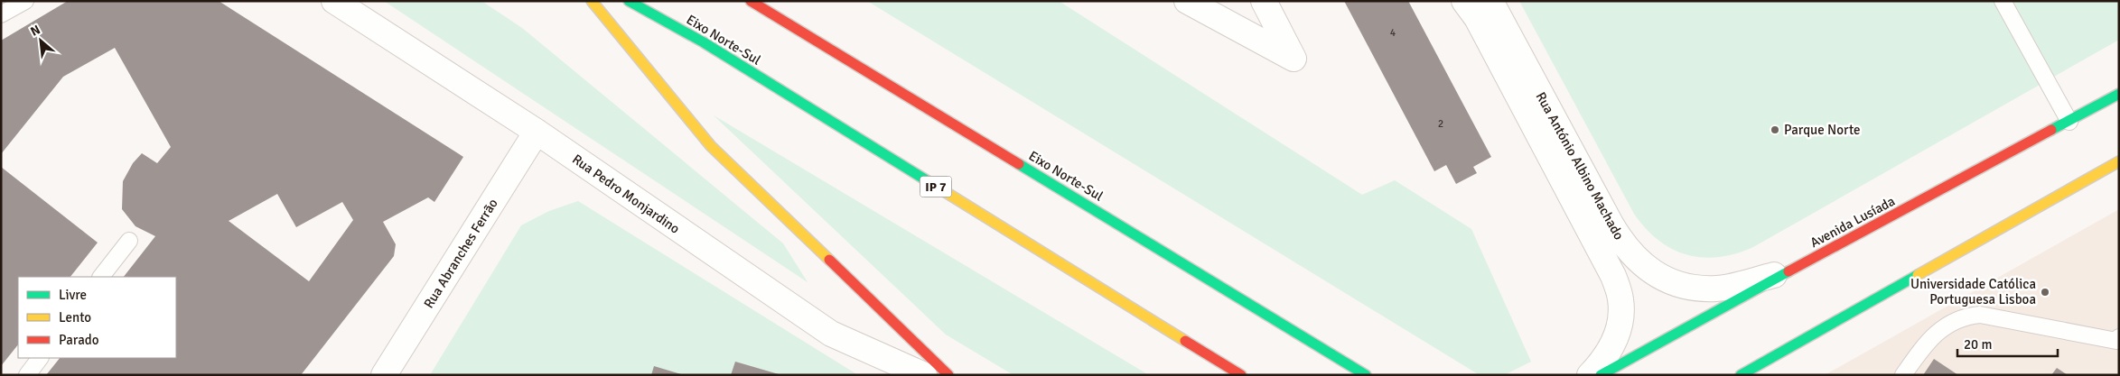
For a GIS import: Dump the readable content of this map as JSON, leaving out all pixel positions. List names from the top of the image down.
{
  "streets": {
    "main road": ["Eixo Norte-Sul", "IP 7", "Avenida Lusíada"],
    "street": ["Rua António Albino Machado", "Rua Pedro Monjardino", "Rua Abranches Ferrão"]
  },
  "crossings": [
    ["Rua António Albino Machado", "Avenida Lusíada"],
    ["Rua Pedro Monjardino", "Rua Abranches Ferrão"]
  ],
  "places": ["Parque Norte", "Universidade Católica Portuguesa Lisboa"],
  "house_numbers": ["4", "2"],
  "legend": ["Livre", "Lento", "Parado"],
  "scale_bar": "20 m",
  "north": "top left"
}
